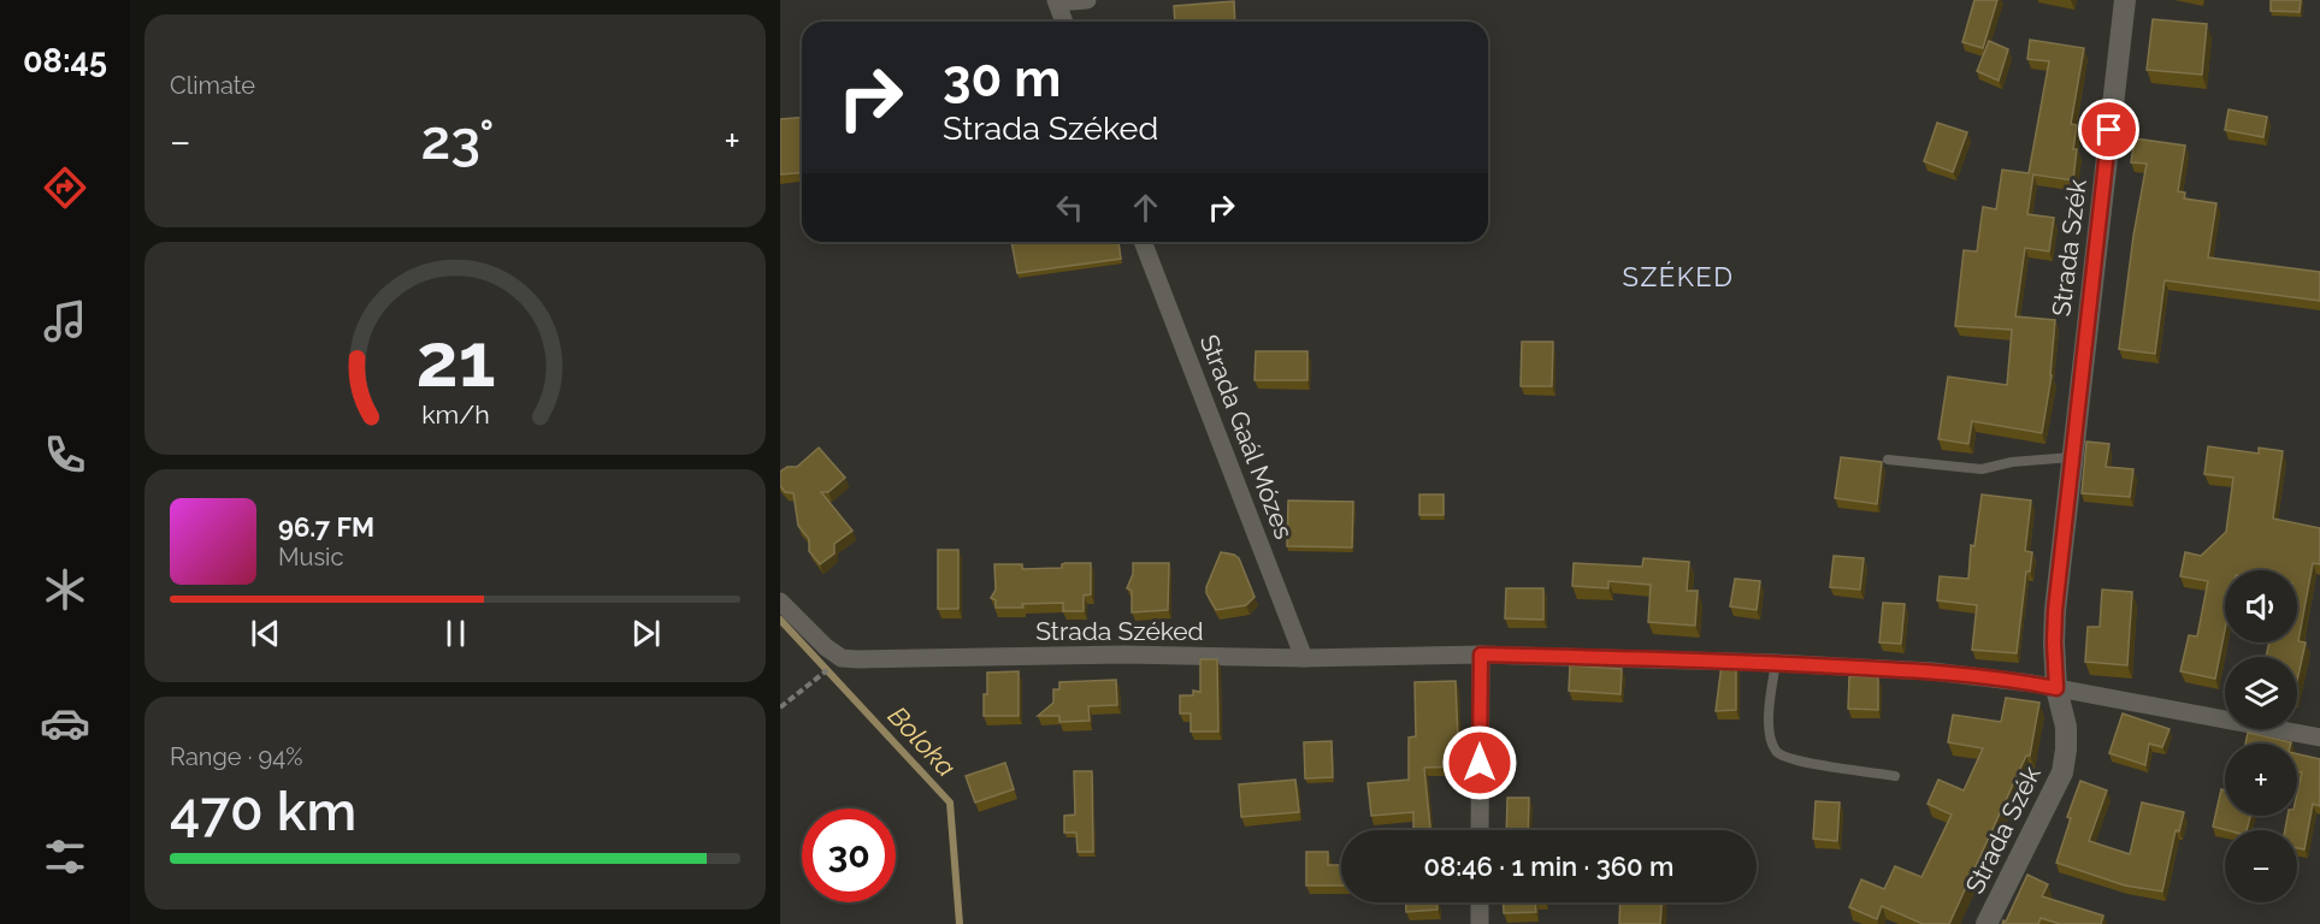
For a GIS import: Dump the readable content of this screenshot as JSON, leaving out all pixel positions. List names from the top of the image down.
{
  "streets": {
    "street": ["Strada Szék", "Strada Gaál Mózes", "Strada Széked"]
  },
  "crossings": [
    ["Strada Szék", "Strada Széked"],
    ["Strada Gaál Mózes", "Strada Széked"]
  ],
  "districts": ["SZÉKED"],
  "water": ["Boloka"],
  "page": {
    "tabs": "08:45",
    "tile": [
      "Climate",
      ["Range · 94%", "470 km"]
    ],
    "turn": ["30 m", "Strada Széked"],
    "heat": ["−", "23°", "+"],
    "song": ["96.7 FM", "Music"],
    "map_buttons": ["+", "−"],
    "limit": "30",
    "trip": "08:46 · 1 min · 360 m",
    "gauge": ["21", "km/h"]
  }
}
